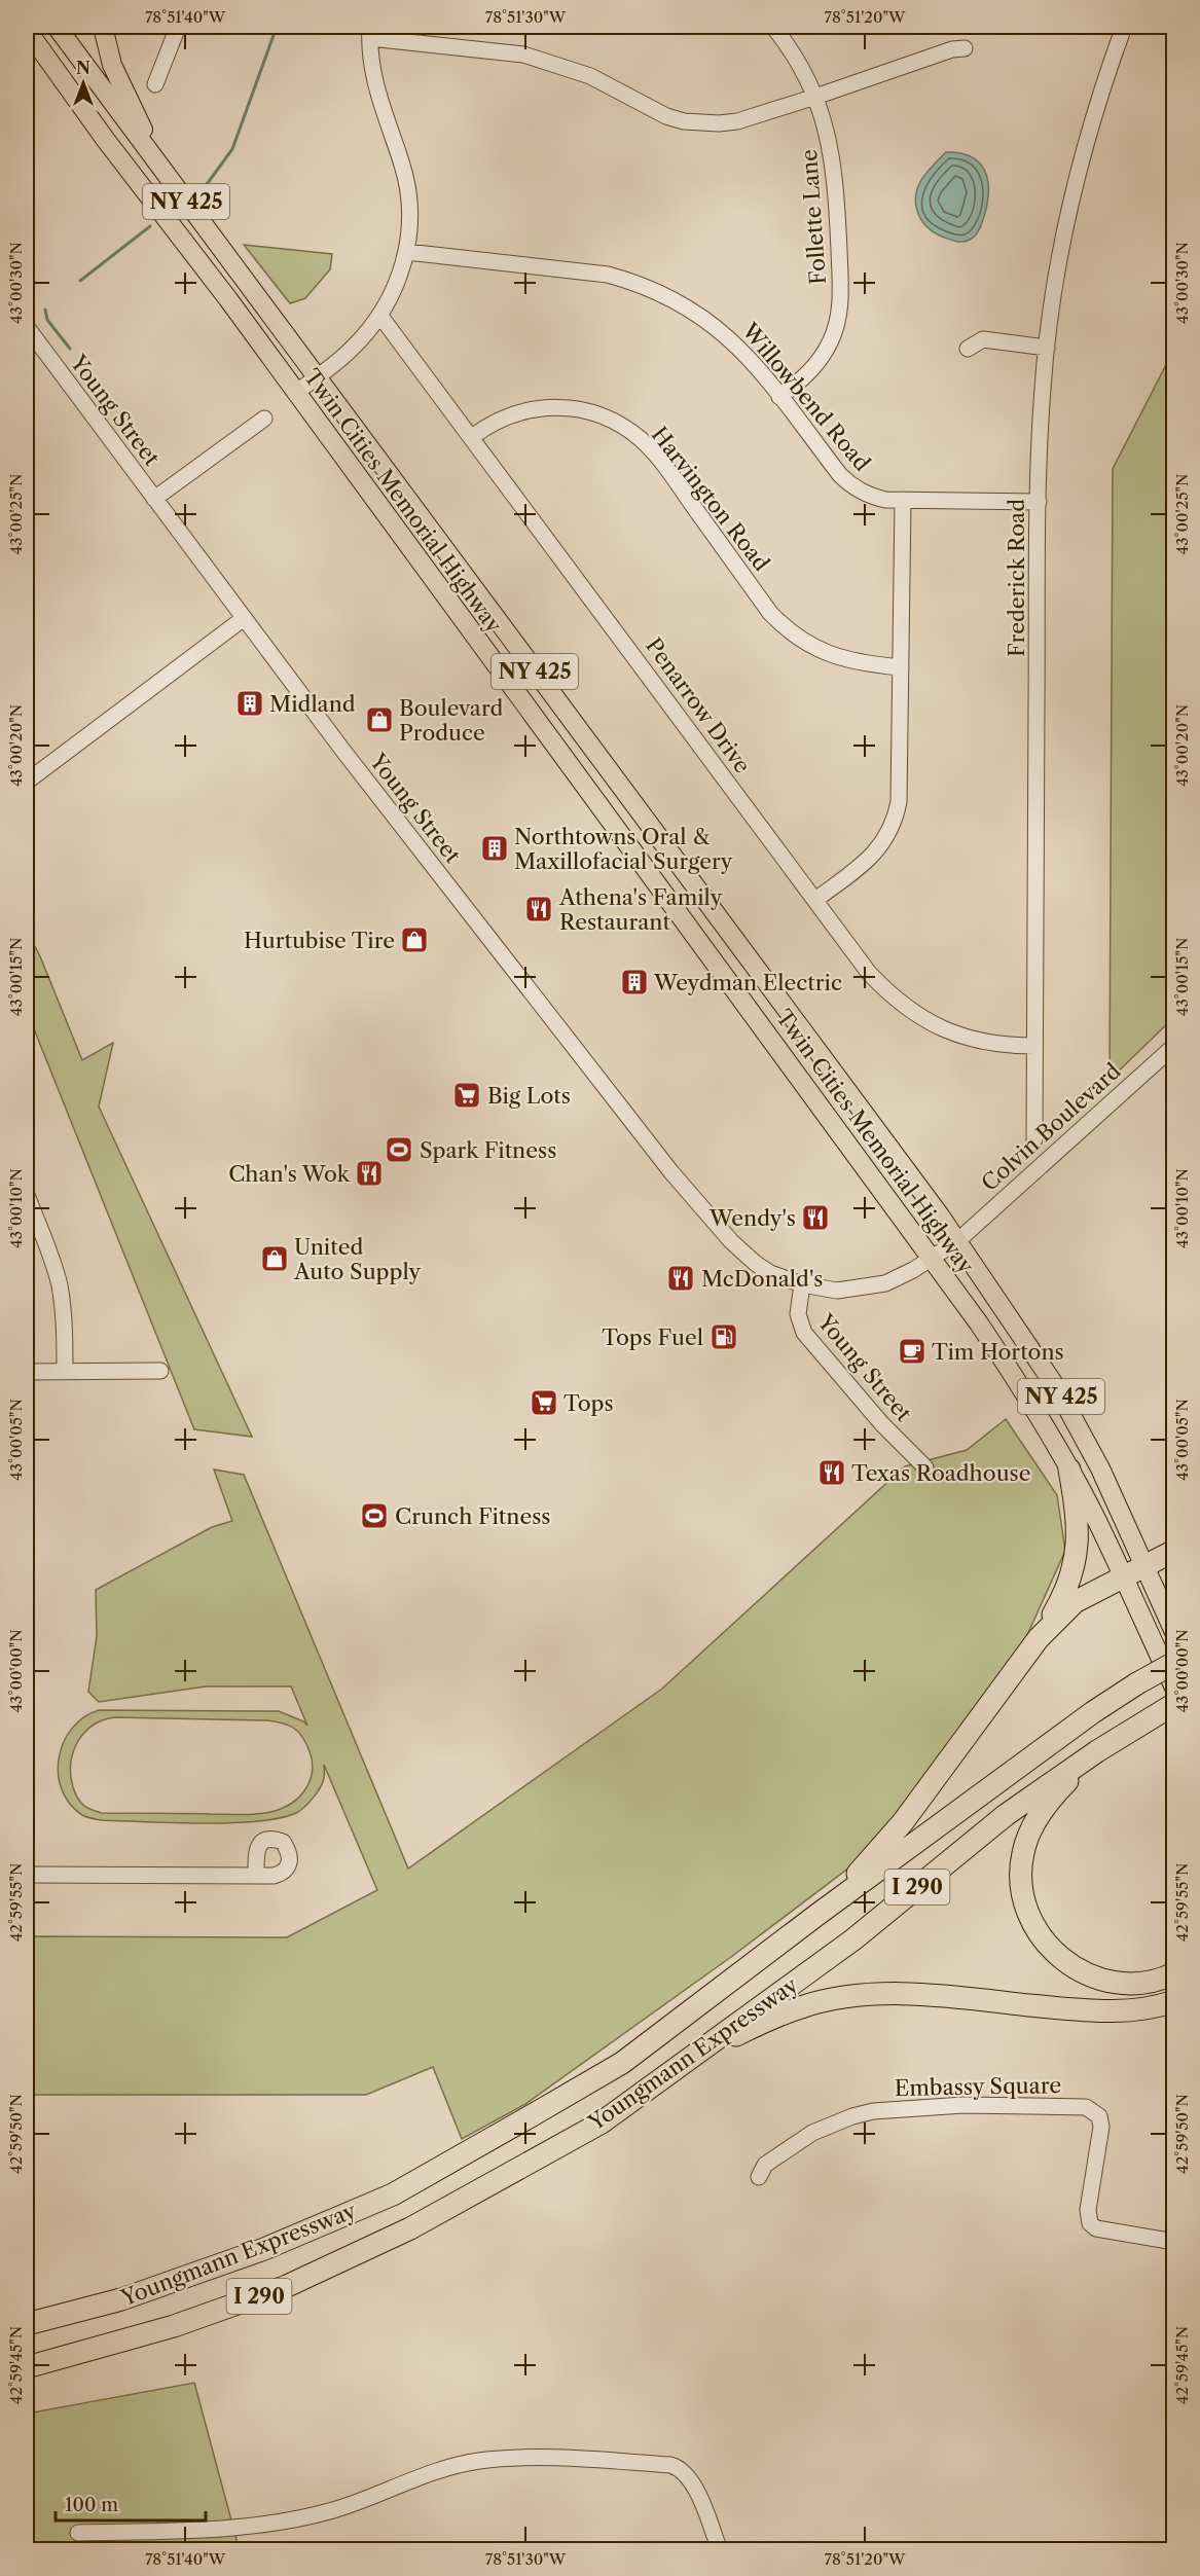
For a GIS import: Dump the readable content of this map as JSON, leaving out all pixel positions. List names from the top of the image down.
{
  "streets": {
    "highway": ["I 290", "Youngmann Expressway"],
    "main road": ["NY 425", "Twin Cities Memorial Highway"],
    "street": [
      "Follette Lane",
      "Willowbend Road",
      "Young Street",
      "Harvington Road",
      "Frederick Road",
      "Penarrow Drive",
      "Colvin Boulevard",
      "Embassy Square"
    ]
  },
  "crossings": [
    ["Follette Lane", "Willowbend Road"],
    ["Willowbend Road", "Frederick Road"],
    ["Young Street", "Twin Cities Memorial Highway"],
    ["Young Street", "Colvin Boulevard"],
    ["Harvington Road", "Penarrow Drive"],
    ["Twin Cities Memorial Highway", "Colvin Boulevard"],
    ["Frederick Road", "Penarrow Drive"]
  ],
  "places": {
    "building": ["Midland", "Northtowns Oral & Maxillofacial Surgery", "Weydman Electric"],
    "shop": ["Boulevard Produce", "Hurtubise Tire", "United Auto Supply"],
    "restaurant": [
      "Athena's Family Restaurant",
      "Chan's Wok",
      "Wendy's",
      "McDonald's",
      "Texas Roadhouse"
    ],
    "supermarket": ["Big Lots", "Tops"],
    "sports": ["Spark Fitness", "Crunch Fitness"],
    "fuel station": ["Tops Fuel"],
    "cafe": ["Tim Hortons"]
  },
  "scale_bar": "100 m",
  "north": "top",
  "coordinates": [
    "78°51'40\"W",
    "78°51'30\"W",
    "78°51'20\"W",
    "43°00'30\"N",
    "43°00'25\"N",
    "43°00'20\"N",
    "43°00'15\"N",
    "43°00'10\"N",
    "43°00'05\"N",
    "43°00'00\"N",
    "42°59'55\"N",
    "42°59'50\"N",
    "42°59'45\"N"
  ]
}
